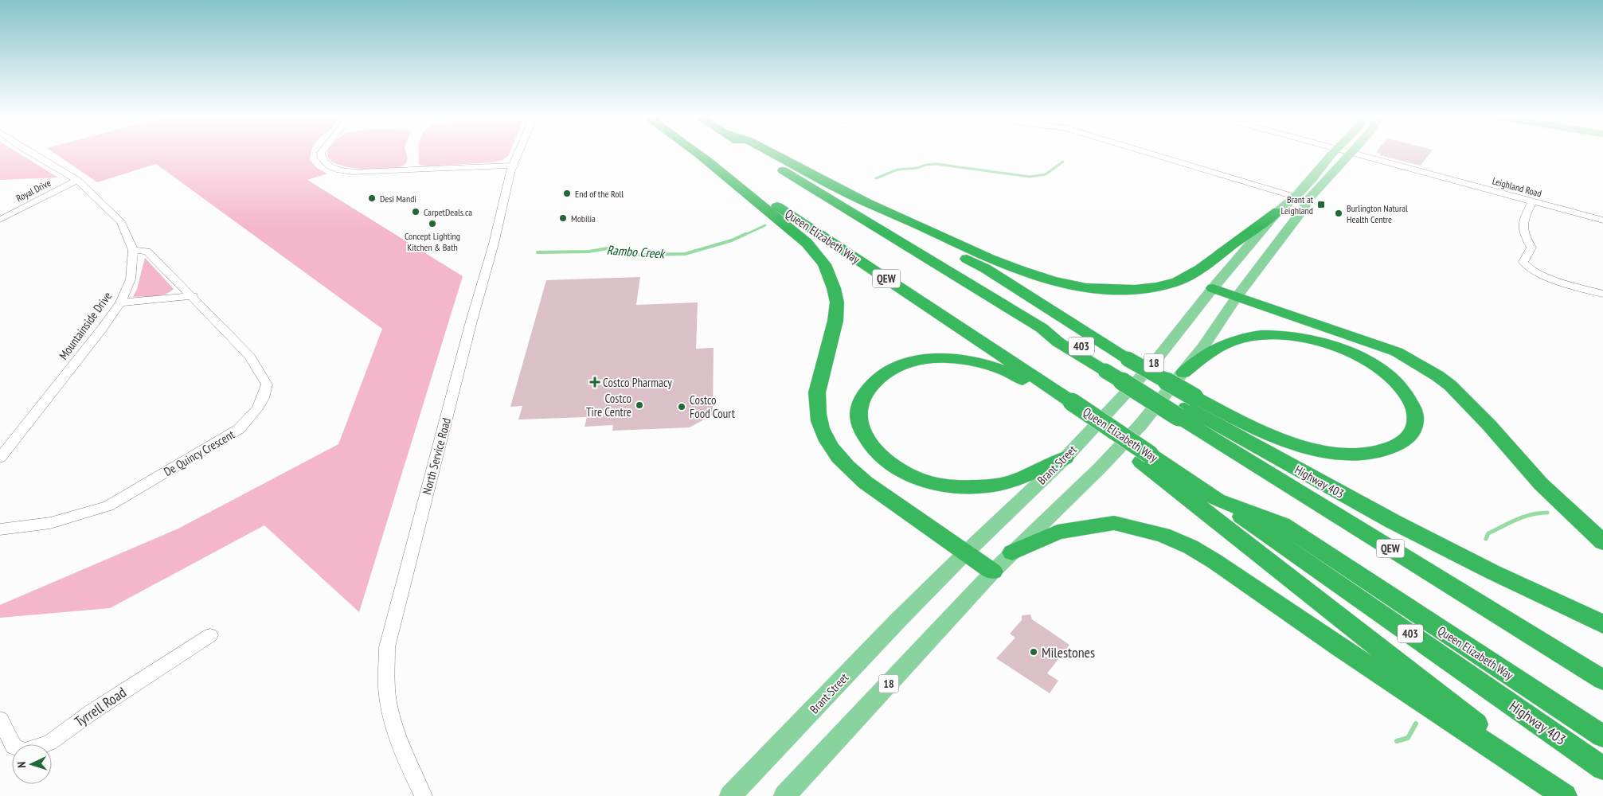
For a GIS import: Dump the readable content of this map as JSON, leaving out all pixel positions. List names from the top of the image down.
{
  "streets": {
    "highway": [
      "Queen Elizabeth Way",
      "QEW",
      "403",
      "Highway 403"
    ],
    "main road": ["18", "Brant Street"],
    "street": [
      "Leighland Road",
      "Royal Drive",
      "Mountainside Drive",
      "De Quincy Crescent",
      "North Service Road",
      "Tyrrell Road"
    ]
  },
  "crossings": [
    ["Royal Drive", "Mountainside Drive"],
    ["Queen Elizabeth Way", "Highway 403"],
    ["QEW", "Highway 403"],
    ["Mountainside Drive", "De Quincy Crescent"]
  ],
  "water": ["Rambo Creek"],
  "places": {
    "other": [
      "End of the Roll",
      "Desi Mandi",
      "CarpetDeals.ca",
      "Burlington Natural Health Centre",
      "Mobilia",
      "Concept Lighting Kitchen & Bath",
      "Costco Tire Centre",
      "Costco Food Court",
      "Milestones"
    ],
    "transit": ["Brant at Leighland"],
    "health": ["Costco Pharmacy"]
  },
  "north": "left"
}
